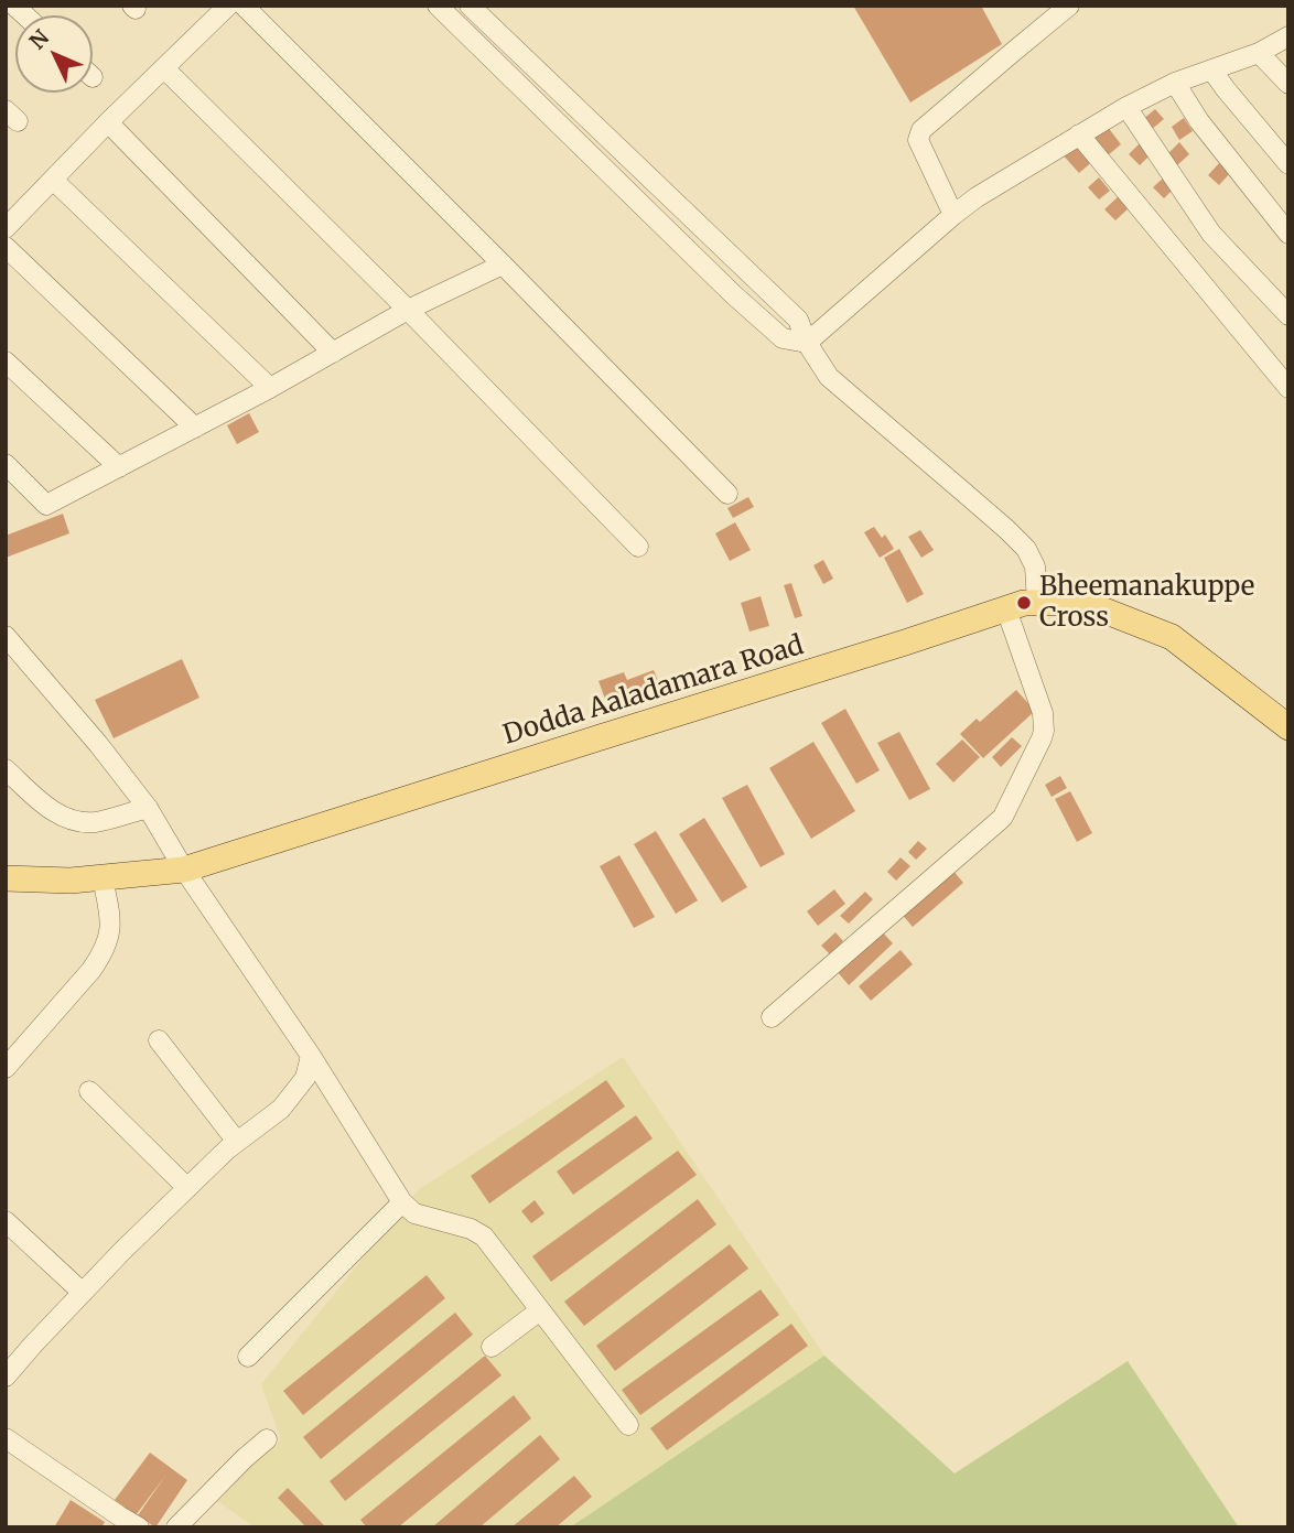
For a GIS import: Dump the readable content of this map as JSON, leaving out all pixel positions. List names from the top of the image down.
{
  "streets": {
    "main road": ["Dodda Aaladamara Road"]
  },
  "places": ["Bheemanakuppe Cross"],
  "north": "top left"
}
